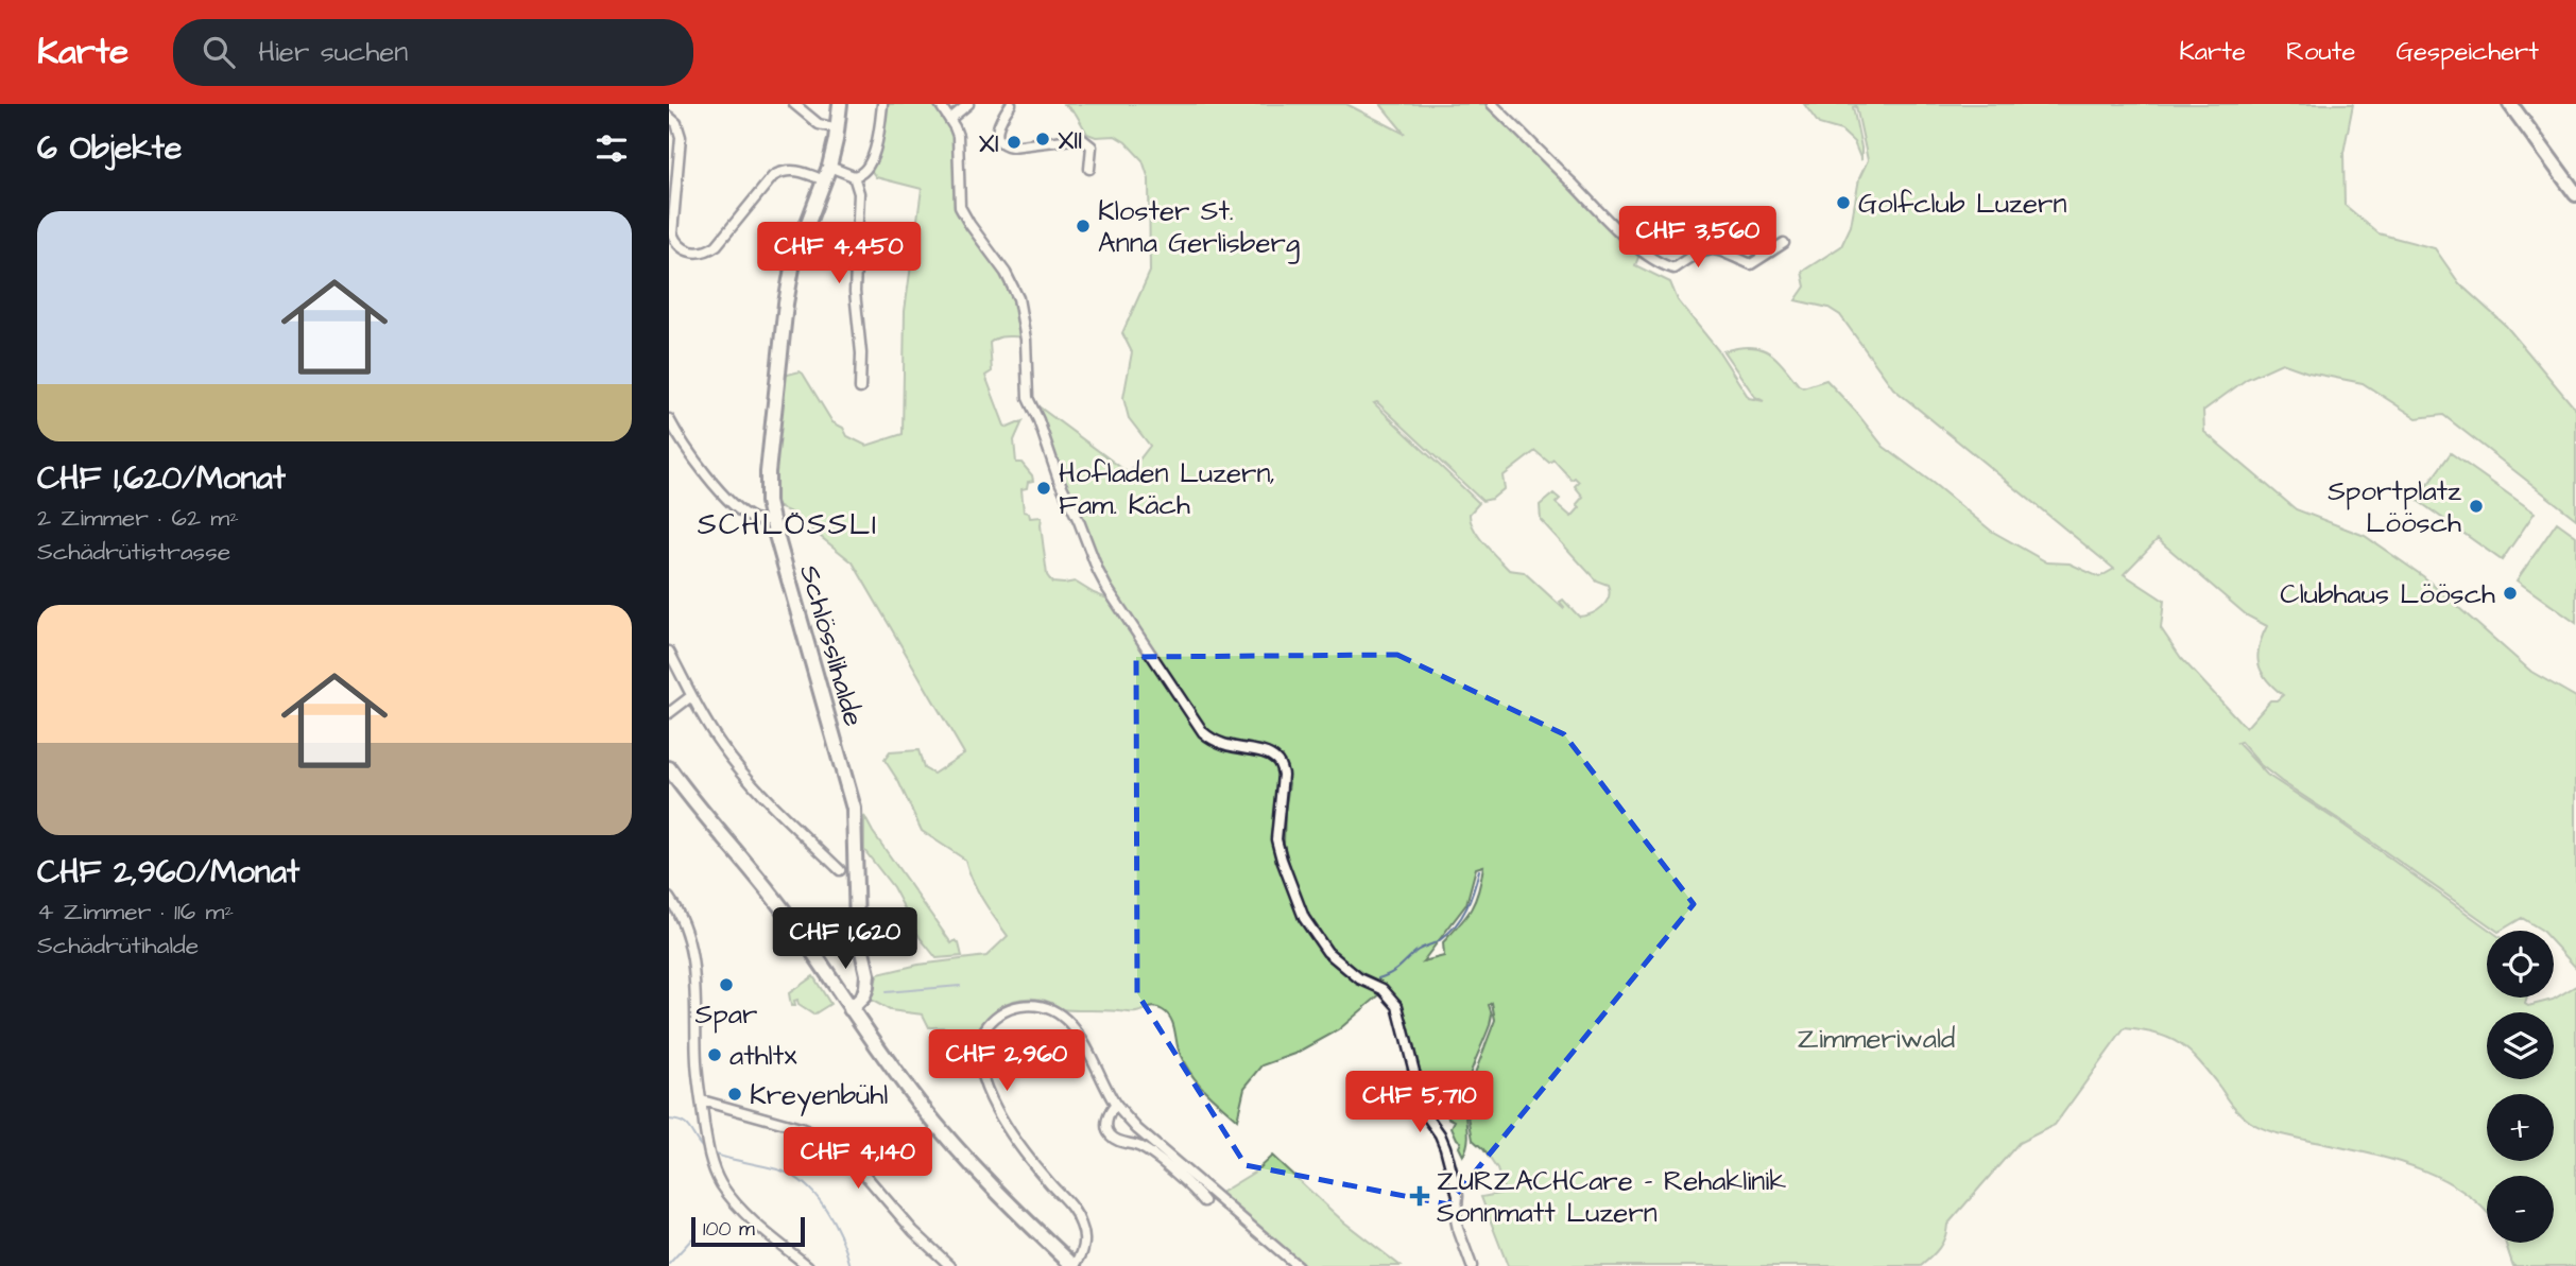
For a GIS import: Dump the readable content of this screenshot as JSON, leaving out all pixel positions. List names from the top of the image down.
{
  "streets": {
    "main road": ["Schlösslihalde"]
  },
  "districts": ["SCHLÖSSLI"],
  "parks": ["Zimmeriwald"],
  "places": {
    "other": [
      "XII",
      "XI",
      "Golfclub Luzern",
      "Kloster St. Anna Gerlisberg",
      "Hofladen Luzern, Fam. Käch",
      "Sportplatz Löösch",
      "Clubhaus Löösch",
      "Spar",
      "athltx",
      "Kreyenbühl"
    ],
    "health": ["ZURZACHCare - Rehaklinik Sonnmatt Luzern"]
  },
  "scale_bar": "100 m",
  "page": {
    "header": "Karte",
    "search": "Hier suchen",
    "nav": ["Karte", "Route", "Gespeichert"],
    "heading": "6 Objekte",
    "list": [
      {
        "name": "CHF 1,620/Monat",
        "note": "2 Zimmer · 62 m² · Schädrütistrasse"
      },
      {
        "name": "CHF 2,960/Monat",
        "note": "4 Zimmer · 116 m² · Schädrütihalde"
      }
    ],
    "price": [
      "CHF 3,560",
      "CHF 4,450",
      "CHF 1,620",
      "CHF 2,960",
      "CHF 5,710",
      "CHF 4,140"
    ],
    "map_buttons": ["+", "−"],
    "scale": "100 m"
  }
}
